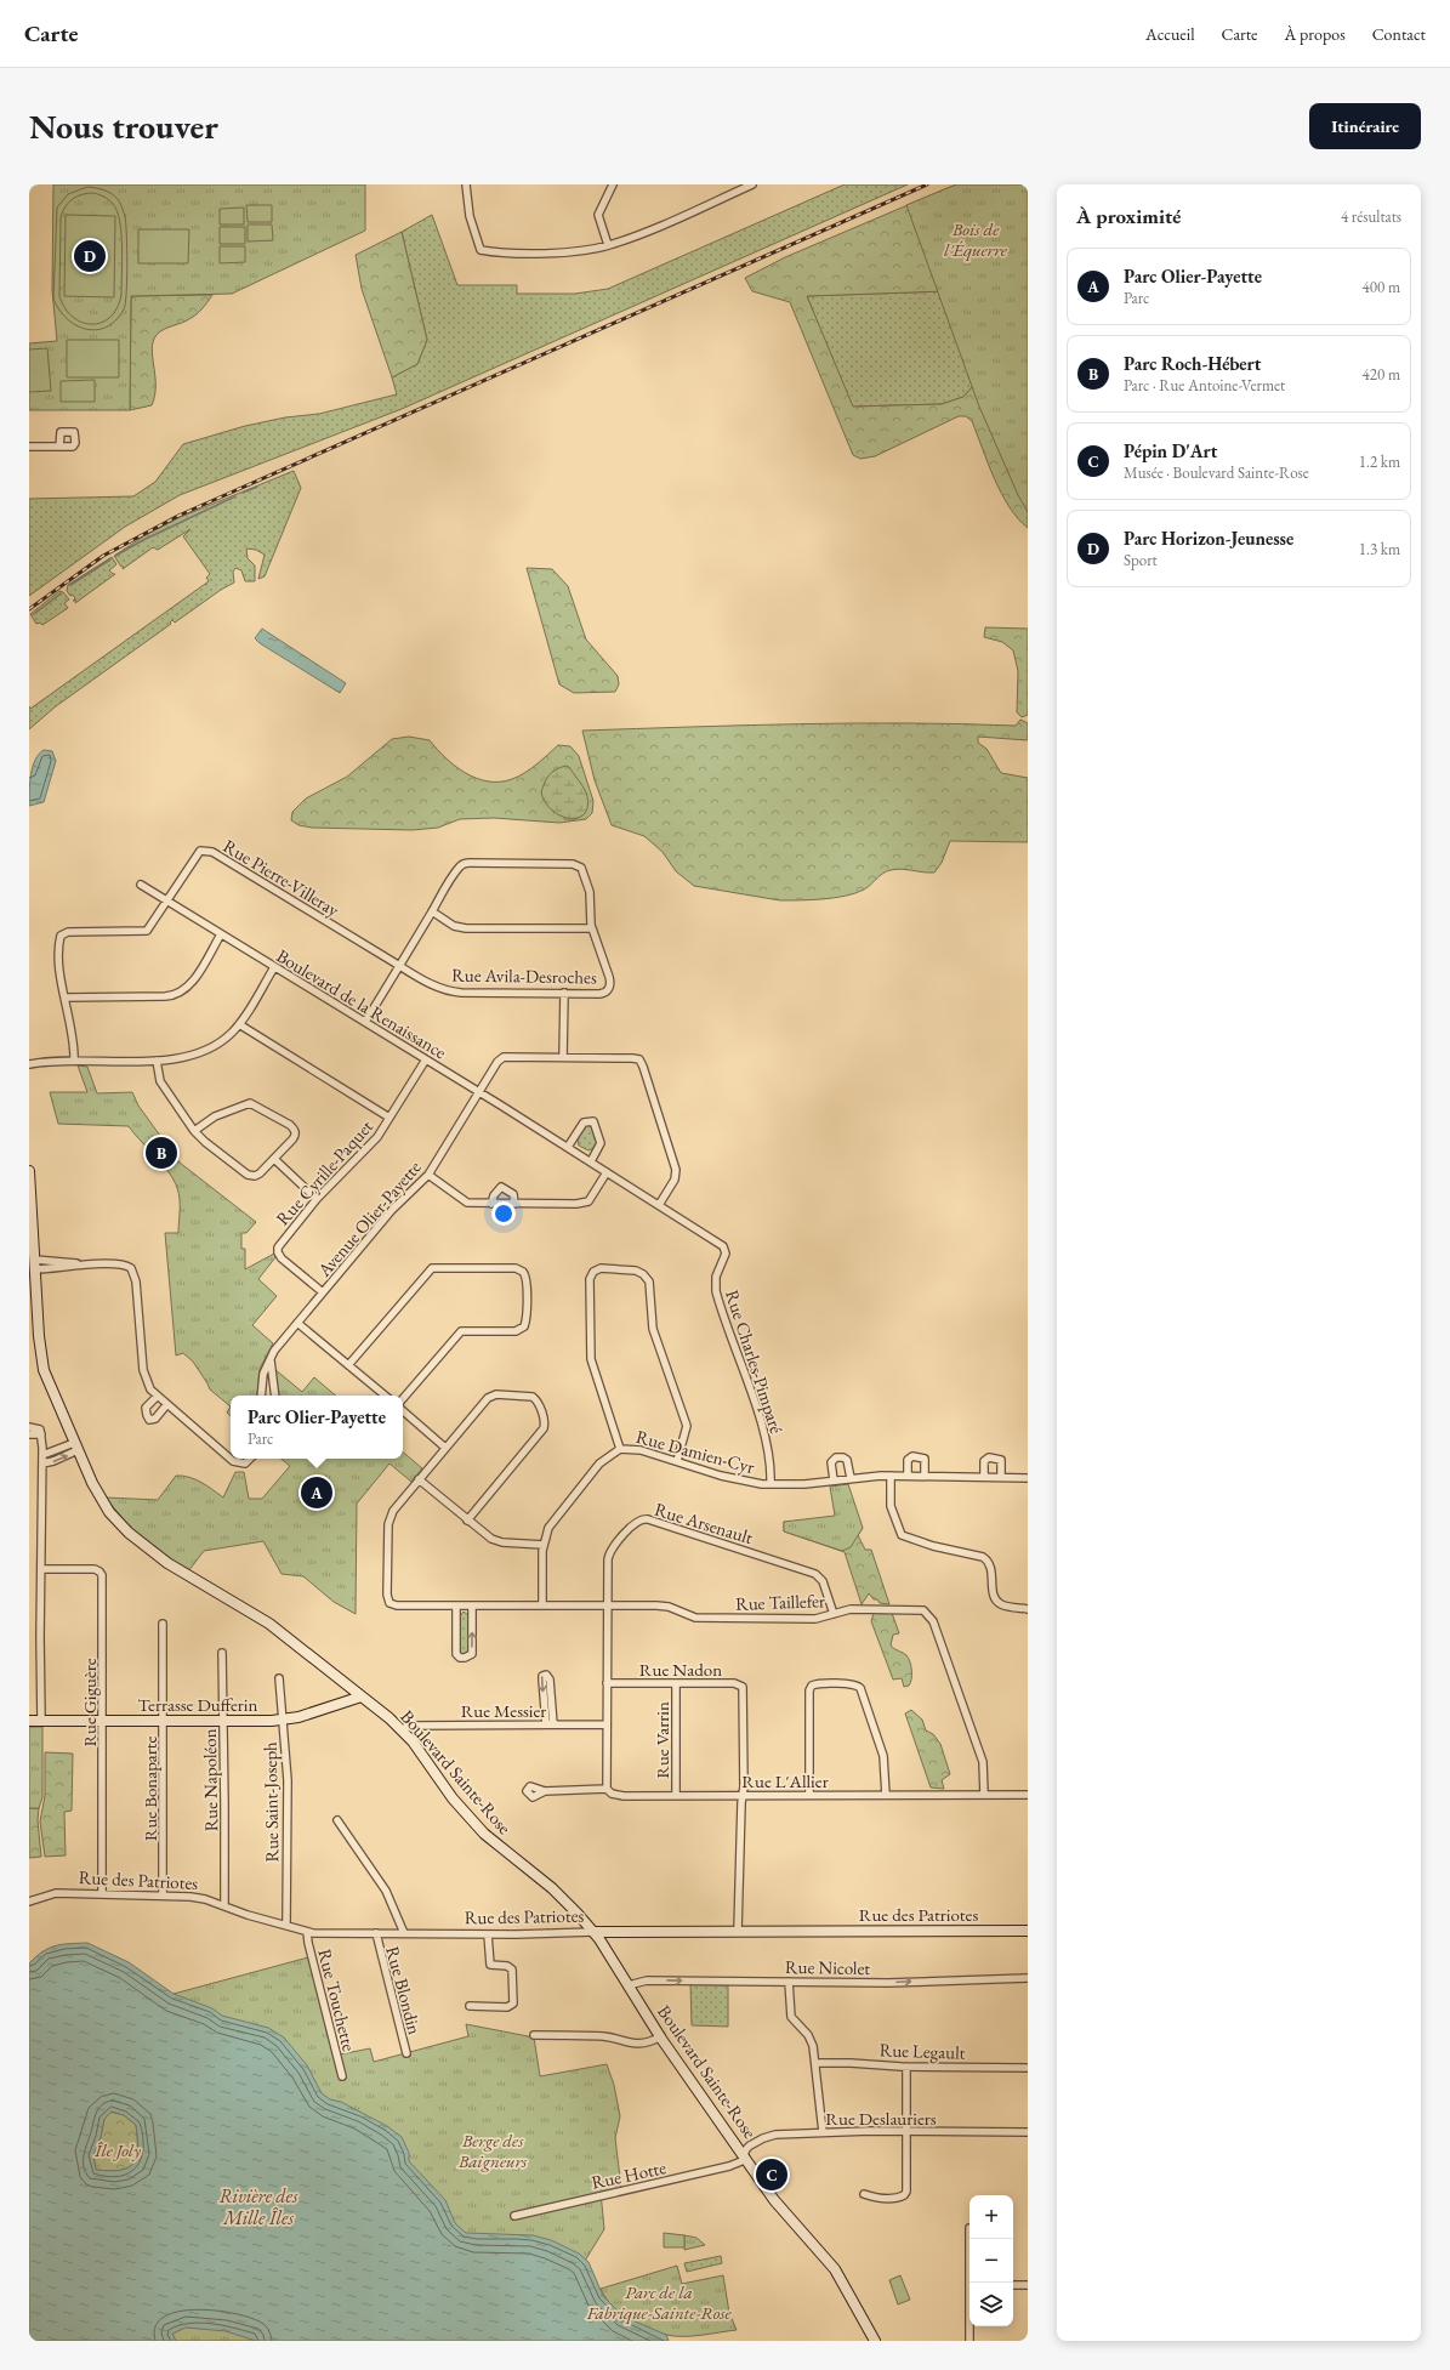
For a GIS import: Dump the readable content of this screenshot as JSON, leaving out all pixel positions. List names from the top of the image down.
{
  "streets": {
    "street": [
      "Rue Pierre-Villeray",
      "Rue Avila-Desroches",
      "Boulevard de la Renaissance",
      "Rue Cyrille-Paquet",
      "Avenue Olier-Payette",
      "Rue Charles-Pimparé",
      "Rue Damien-Cyr",
      "Rue Arsenault",
      "Rue Taillefer",
      "Rue Nadon",
      "Rue Giguère",
      "Terrasse Dufferin",
      "Rue Messier",
      "Rue Varrin",
      "Boulevard Sainte-Rose",
      "Rue Napoléon",
      "Rue L'Allier",
      "Rue Bonaparte",
      "Rue Saint-Joseph",
      "Rue des Patriotes",
      "Rue Nicolet",
      "Rue Blondin",
      "Rue Touchette",
      "Rue Legault",
      "Rue Deslauriers",
      "Rue Hotte"
    ]
  },
  "crossings": [
    ["Rue Pierre-Villeray", "Rue Avila-Desroches"],
    ["Rue Pierre-Villeray", "Boulevard de la Renaissance"],
    ["Boulevard de la Renaissance", "Rue Cyrille-Paquet"],
    ["Boulevard de la Renaissance", "Avenue Olier-Payette"],
    ["Boulevard de la Renaissance", "Rue Charles-Pimparé"],
    ["Rue Cyrille-Paquet", "Avenue Olier-Payette"],
    ["Rue Charles-Pimparé", "Rue Damien-Cyr"],
    ["Rue Damien-Cyr", "Rue Taillefer"],
    ["Rue Arsenault", "Rue Taillefer"],
    ["Rue Arsenault", "Rue Nadon"],
    ["Rue Arsenault", "Rue Messier"],
    ["Rue Arsenault", "Rue L'Allier"],
    ["Rue Taillefer", "Rue L'Allier"],
    ["Rue Nadon", "Rue Varrin"],
    ["Rue Nadon", "Rue L'Allier"],
    ["Rue Nadon", "Rue des Patriotes"],
    ["Rue Giguère", "Terrasse Dufferin"],
    ["Rue Giguère", "Rue des Patriotes"],
    ["Terrasse Dufferin", "Boulevard Sainte-Rose"],
    ["Terrasse Dufferin", "Rue Napoléon"],
    ["Terrasse Dufferin", "Rue Bonaparte"],
    ["Terrasse Dufferin", "Rue Saint-Joseph"],
    ["Rue Messier", "Boulevard Sainte-Rose"],
    ["Rue Varrin", "Rue L'Allier"],
    ["Boulevard Sainte-Rose", "Rue des Patriotes"],
    ["Boulevard Sainte-Rose", "Rue Nicolet"],
    ["Boulevard Sainte-Rose", "Rue Deslauriers"],
    ["Boulevard Sainte-Rose", "Rue Hotte"],
    ["Rue Napoléon", "Rue des Patriotes"],
    ["Rue Bonaparte", "Rue des Patriotes"],
    ["Rue Saint-Joseph", "Rue des Patriotes"],
    ["Rue des Patriotes", "Rue Blondin"],
    ["Rue des Patriotes", "Rue Touchette"],
    ["Rue Deslauriers", "Rue Hotte"]
  ],
  "one_way": ["Rue Nicolet"],
  "water": ["Rivière des Mille Îles"],
  "parks": [
    "Bois de l'Équerre",
    "Berge des Baigneurs",
    "Île Joly",
    "Parc de la Fabrique-Sainte-Rose"
  ],
  "page": {
    "header": "Carte",
    "nav": [
      "Accueil",
      "Carte",
      "À propos",
      "Contact"
    ],
    "buttons": "Itinéraire",
    "title": "Nous trouver",
    "heading": ["À proximité", "4 résultats"],
    "pins": [
      "D",
      "B",
      "A",
      "C"
    ],
    "list": [
      {
        "mark": "A",
        "name": "Parc Olier-Payette",
        "note": "Parc",
        "value": "400 m"
      },
      {
        "mark": "B",
        "name": "Parc Roch-Hébert",
        "note": "Parc · Rue Antoine-Vermet",
        "value": "420 m"
      },
      {
        "mark": "C",
        "name": "Pépin D'Art",
        "note": "Musée · Boulevard Sainte-Rose",
        "value": "1.2 km"
      },
      {
        "mark": "D",
        "name": "Parc Horizon-Jeunesse",
        "note": "Sport",
        "value": "1.3 km"
      }
    ],
    "popup": ["Parc Olier-Payette", "Parc"],
    "map_buttons": ["+", "−"]
  }
}
